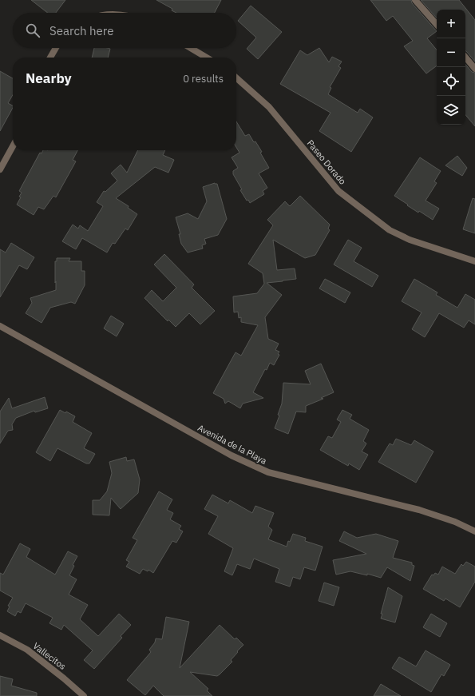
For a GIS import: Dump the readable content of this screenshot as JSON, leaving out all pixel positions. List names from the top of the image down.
{
  "streets": {
    "street": ["Paseo Dorado", "Avenida de la Playa", "Vallecitos"]
  },
  "page": {
    "map_buttons": ["+", "−"],
    "search": "Search here",
    "heading": ["Nearby", "0 results"]
  }
}
